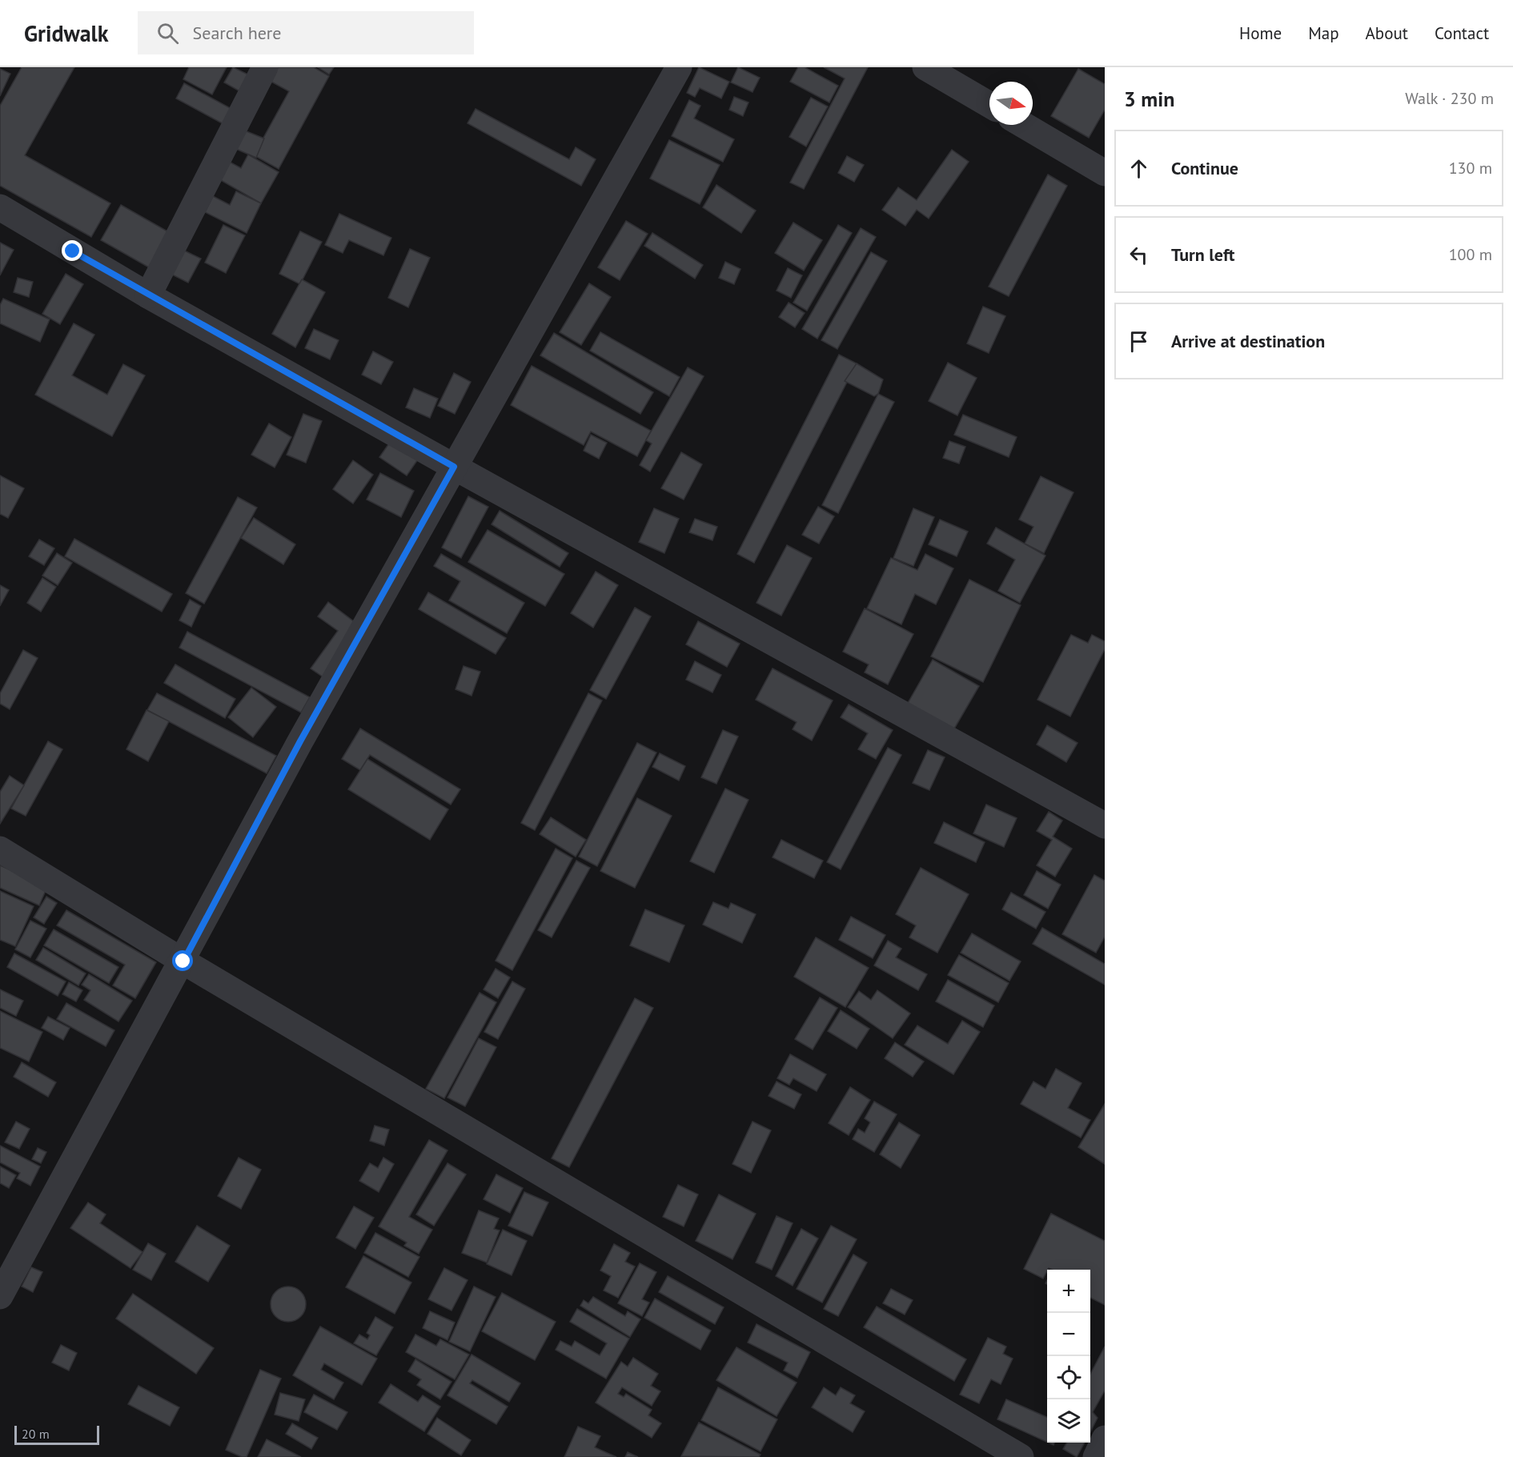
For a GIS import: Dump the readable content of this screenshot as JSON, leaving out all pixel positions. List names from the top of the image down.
{
  "scale_bar": "20 m",
  "north": "right",
  "page": {
    "header": "Gridwalk",
    "search": "Search here",
    "nav": [
      "Home",
      "Map",
      "About",
      "Contact"
    ],
    "heading": ["3 min", "Walk · 230 m"],
    "list": [
      ["Continue", "130 m"],
      ["Turn left", "100 m"],
      "Arrive at destination"
    ],
    "map_buttons": ["+", "−"],
    "scale": "20 m"
  }
}
